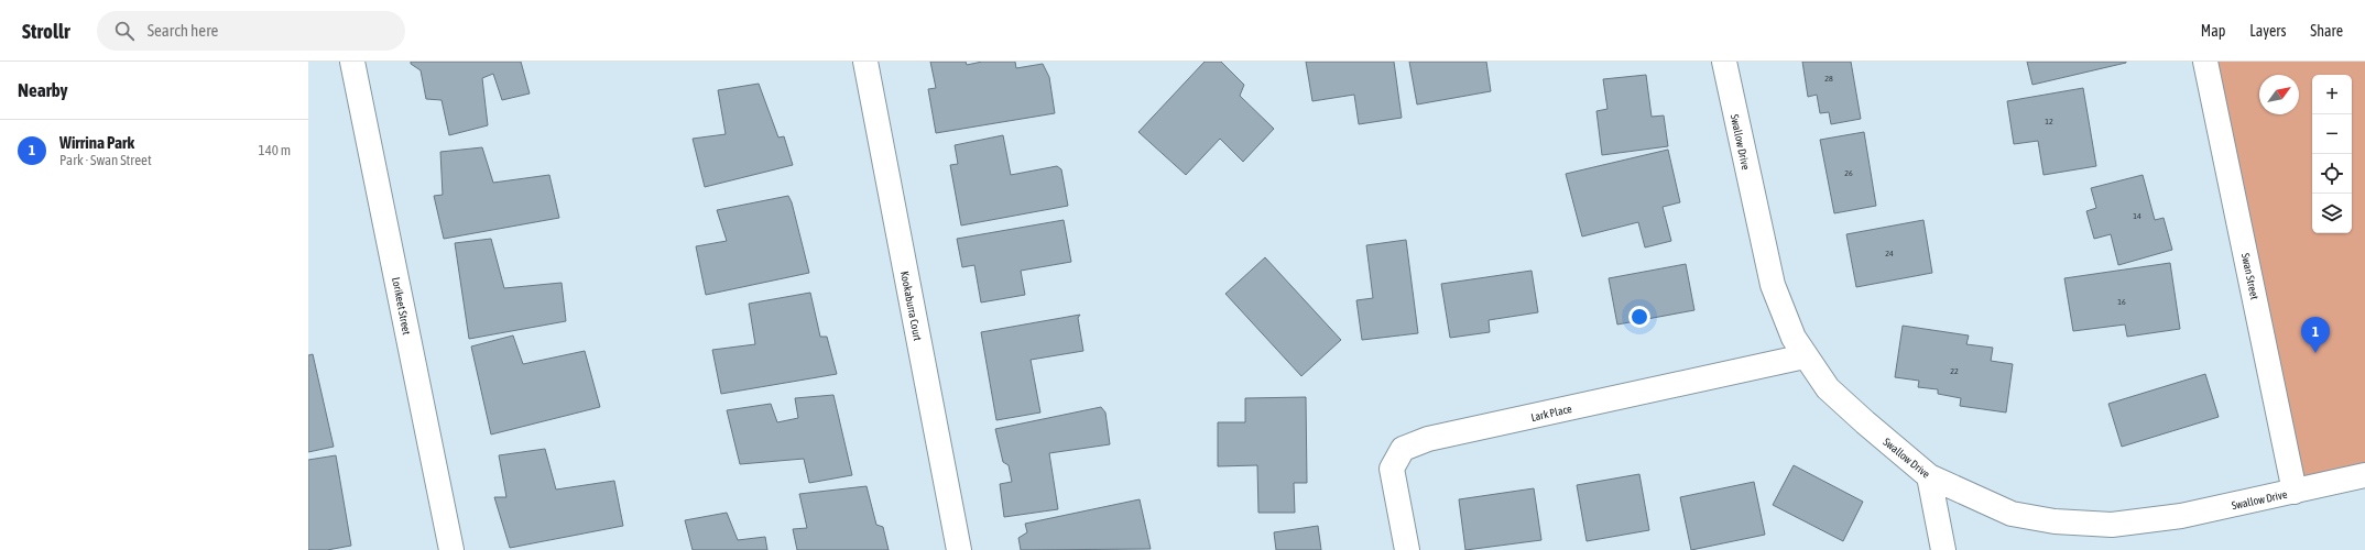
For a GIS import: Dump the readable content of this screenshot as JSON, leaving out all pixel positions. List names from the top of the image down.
{
  "streets": {
    "street": [
      "Swallow Drive",
      "Swan Street",
      "Lorikeet Street",
      "Kookaburra Court",
      "Lark Place"
    ]
  },
  "crossings": [
    ["Swallow Drive", "Swan Street"],
    ["Swallow Drive", "Lark Place"]
  ],
  "house_numbers": [
    "28",
    "12",
    "26",
    "14",
    "24",
    "16",
    "22"
  ],
  "north": "top right",
  "page": {
    "header": "Strollr",
    "search": "Search here",
    "nav": ["Map", "Layers", "Share"],
    "heading": "Nearby",
    "map_buttons": ["+", "−"],
    "list": [
      {
        "mark": "1",
        "name": "Wirrina Park",
        "note": "Park · Swan Street",
        "value": "140 m"
      }
    ],
    "pins": "1"
  }
}
